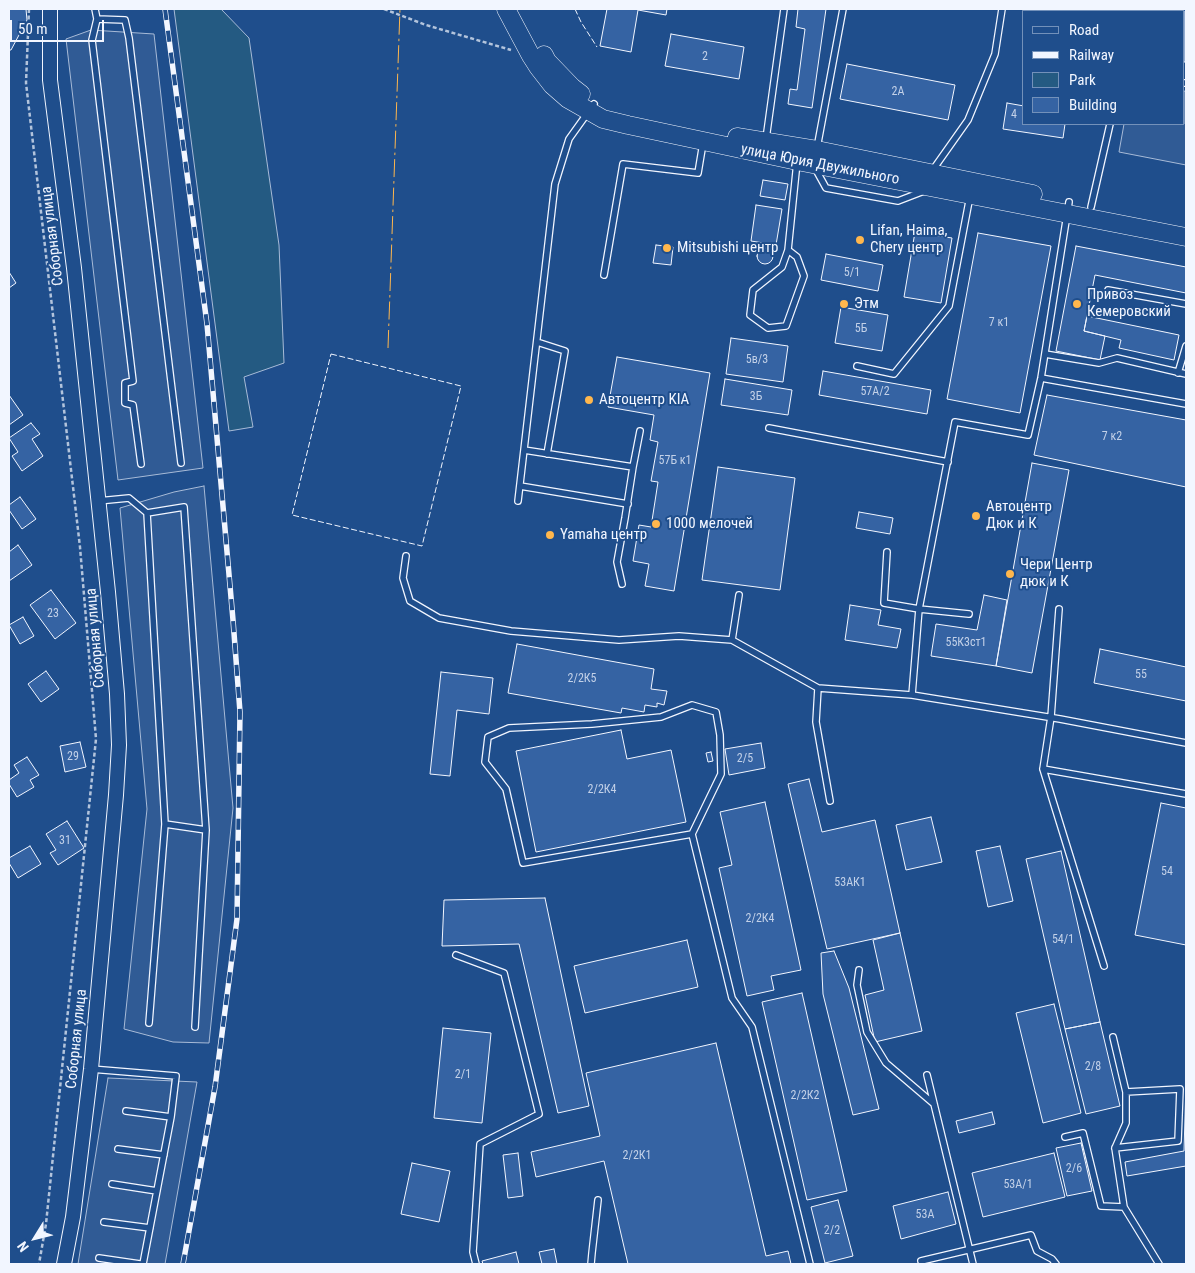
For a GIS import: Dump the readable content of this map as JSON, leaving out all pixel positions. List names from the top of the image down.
{
  "streets": {
    "main road": ["улица Юрия Двужильного"],
    "street": ["Соборная улица"]
  },
  "places": [
    "Lifan, Haima, Chery центр",
    "Mitsubishi центр",
    "Этм",
    "Привоз Кемеровский",
    "Автоцентр KIA",
    "Автоцентр Дюк и К",
    "1000 мелочей",
    "Yamaha центр",
    "Чери Центр дюк и К"
  ],
  "house_numbers": [
    "2",
    "2А",
    "4",
    "5/1",
    "7 к1",
    "5Б",
    "5в/3",
    "57А/2",
    "3Б",
    "7 к2",
    "57Б к1",
    "23",
    "55К3ст1",
    "55",
    "2/2К5",
    "29",
    "2/5",
    "2/2К4",
    "31",
    "54",
    "53АК1",
    "2/2К4",
    "54/1",
    "2/8",
    "2/1",
    "2/2К2",
    "2/2К1",
    "2/6",
    "53А/1",
    "53А",
    "2/2"
  ],
  "legend": [
    "Road",
    "Railway",
    "Park",
    "Building"
  ],
  "scale_bar": "50 m",
  "north": "bottom left"
}
